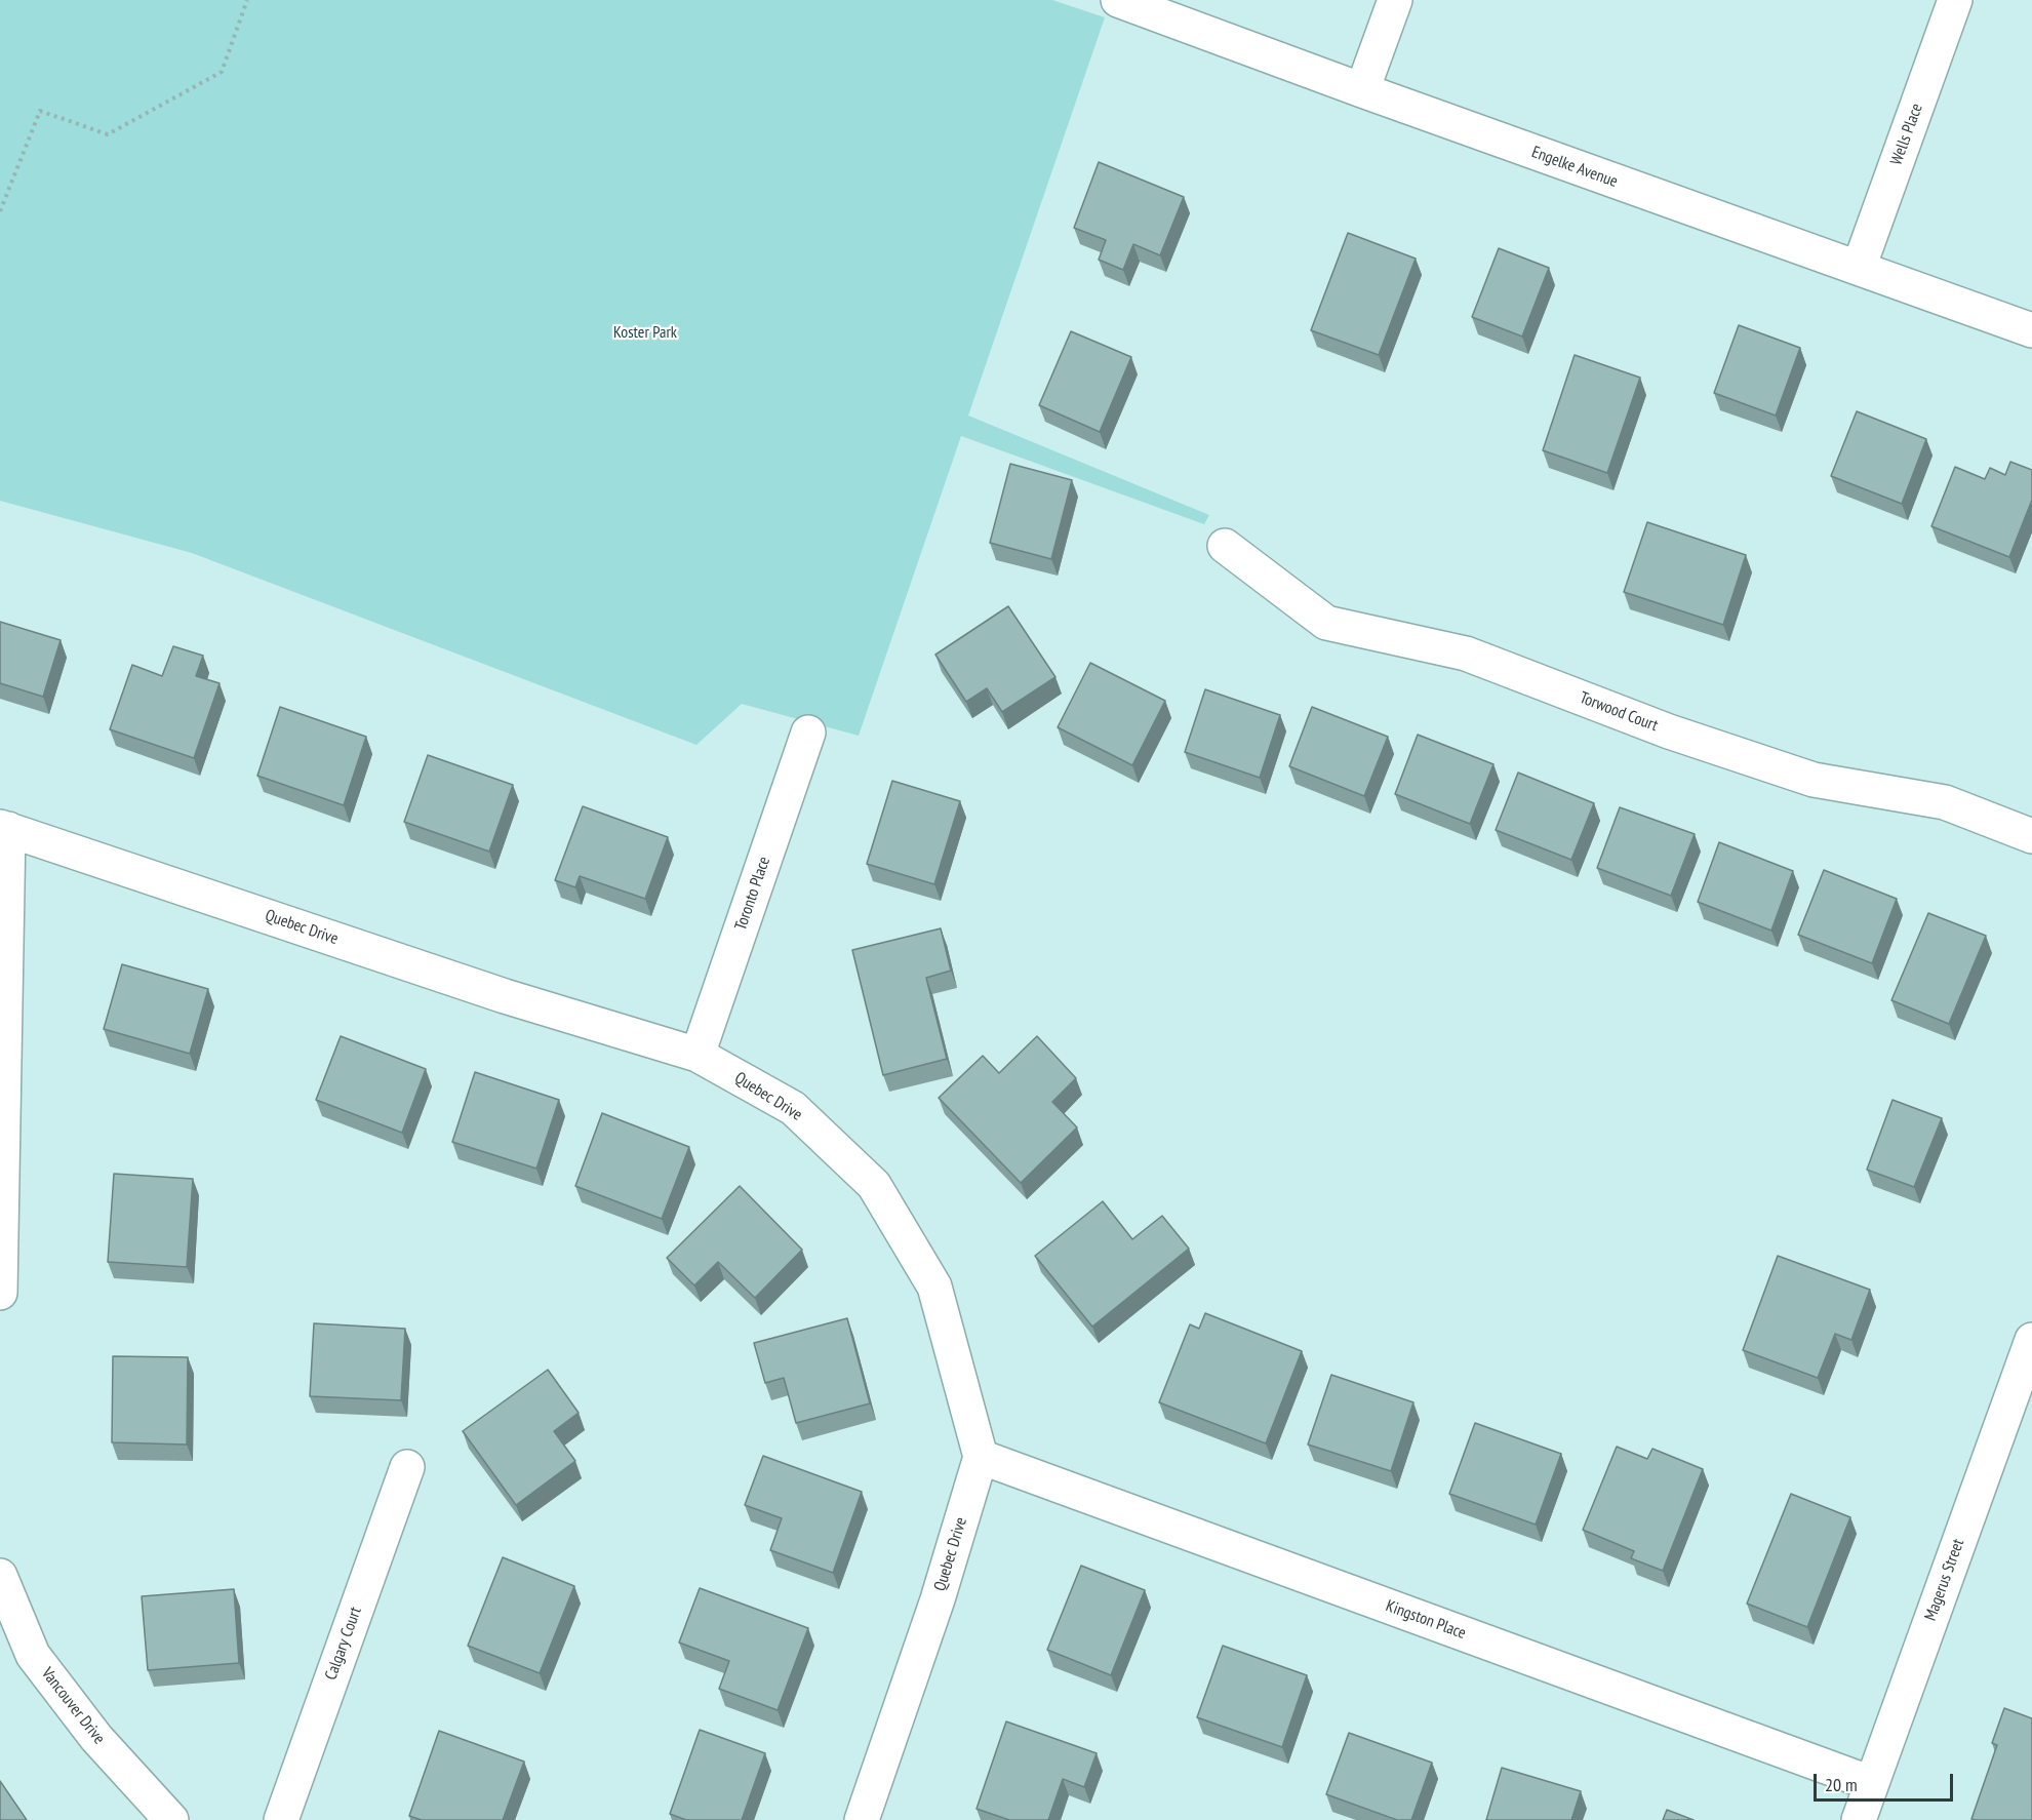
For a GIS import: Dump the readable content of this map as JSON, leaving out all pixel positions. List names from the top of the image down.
{
  "streets": {
    "street": [
      "Wells Place",
      "Engelke Avenue",
      "Torwood Court",
      "Toronto Place",
      "Quebec Drive",
      "Magerus Street",
      "Kingston Place",
      "Calgary Court",
      "Vancouver Drive"
    ]
  },
  "crossings": [
    ["Wells Place", "Engelke Avenue"],
    ["Toronto Place", "Quebec Drive"],
    ["Quebec Drive", "Kingston Place"],
    ["Magerus Street", "Kingston Place"]
  ],
  "parks": ["Koster Park"],
  "scale_bar": "20 m"
}
